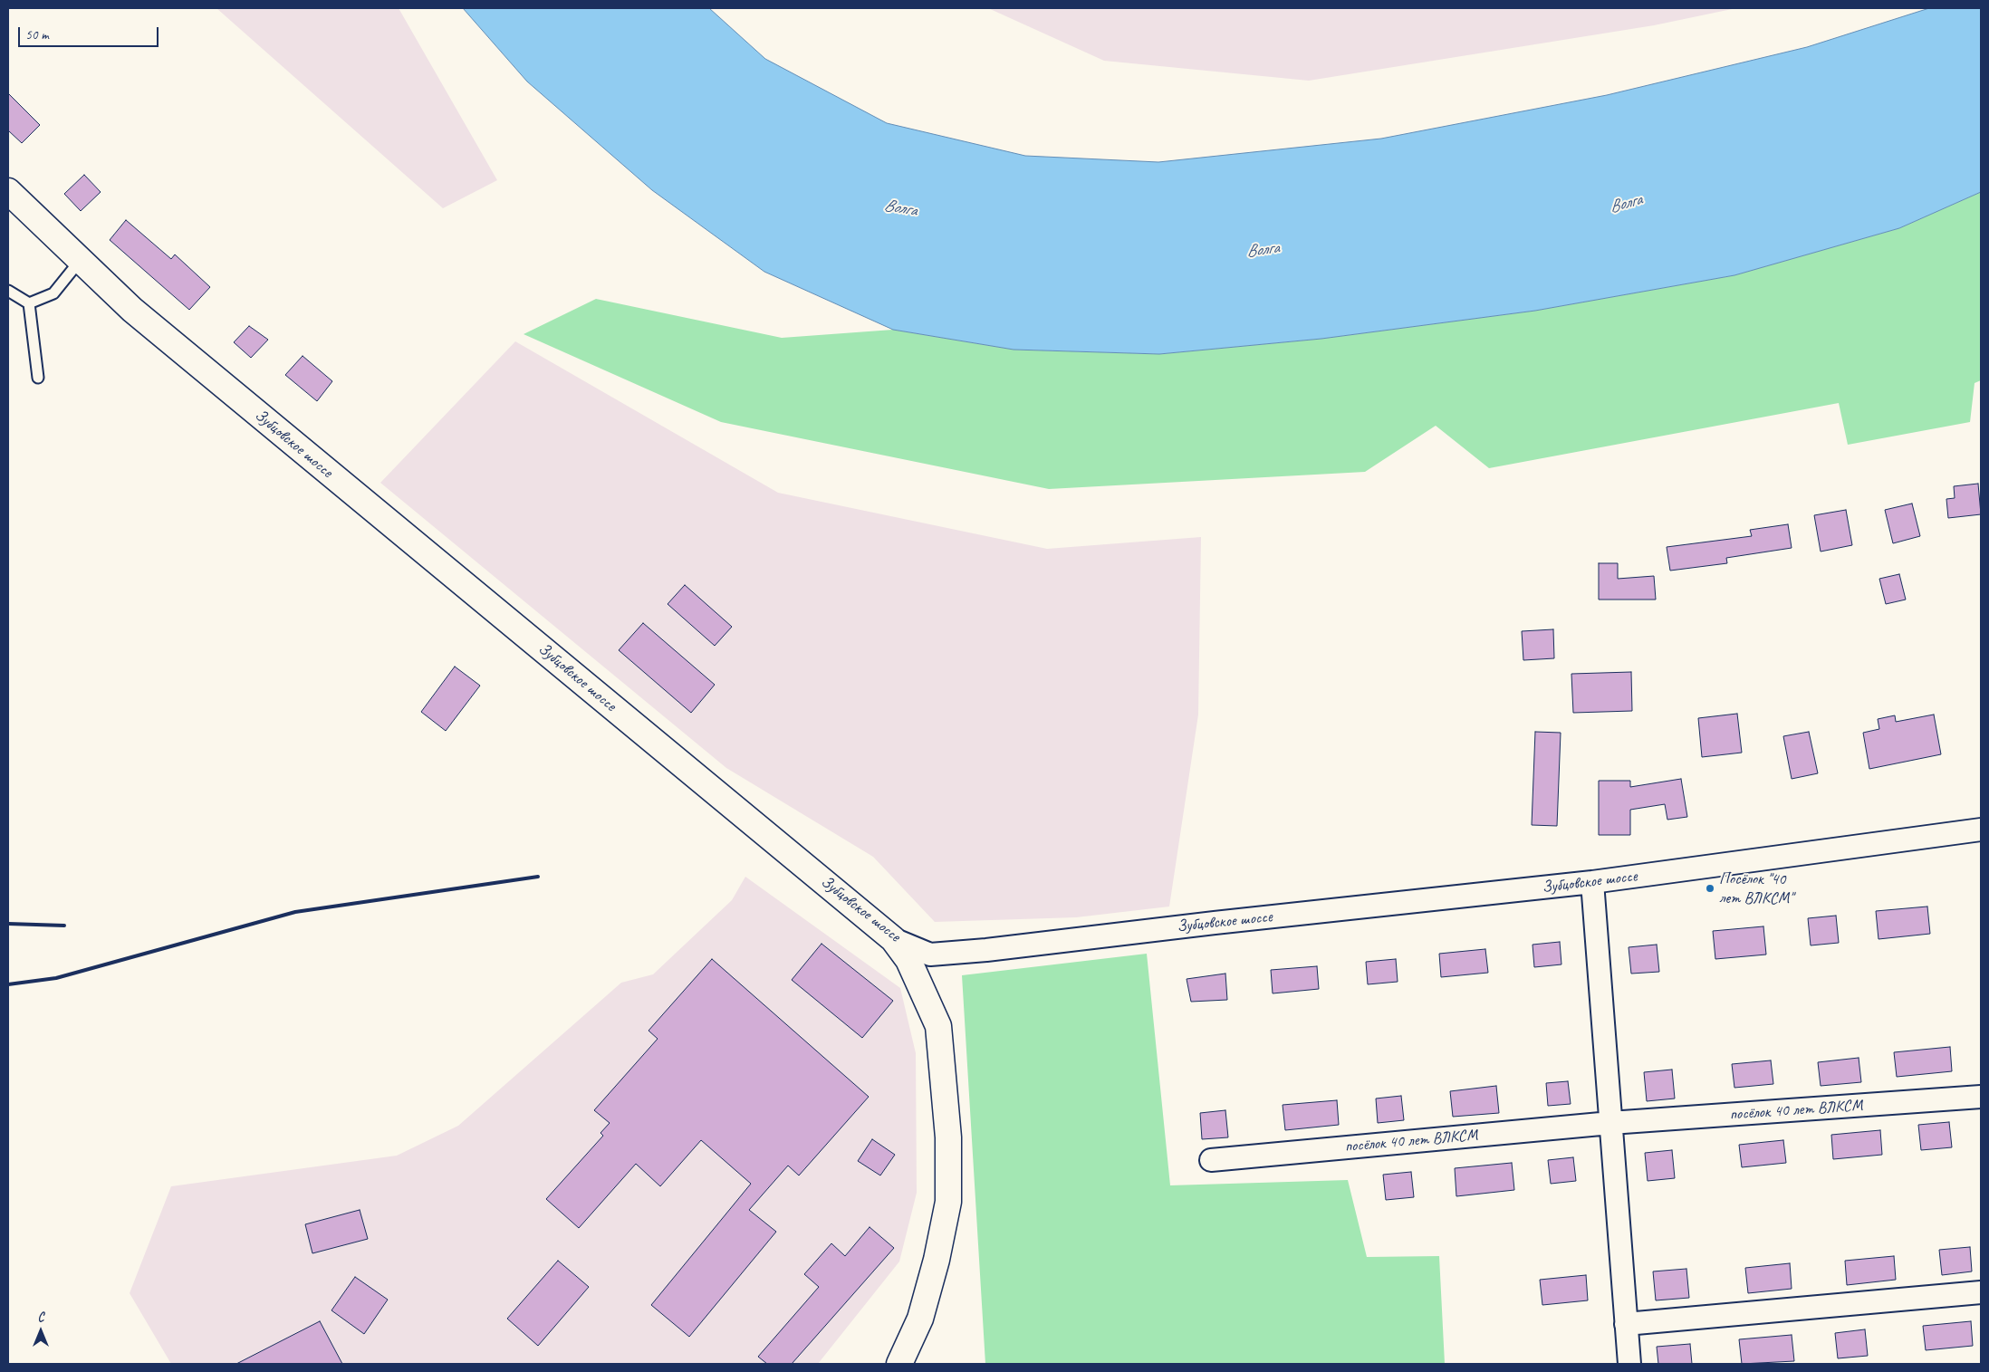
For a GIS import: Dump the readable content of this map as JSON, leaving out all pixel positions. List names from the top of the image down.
{
  "streets": {
    "main road": ["Зубцовское шоссе"],
    "street": ["посёлок 40 лет ВЛКСМ"]
  },
  "water": ["Волга"],
  "places": ["Посёлок \"40 лет ВЛКСМ\""],
  "scale_bar": "50 m",
  "north": "top"
}
